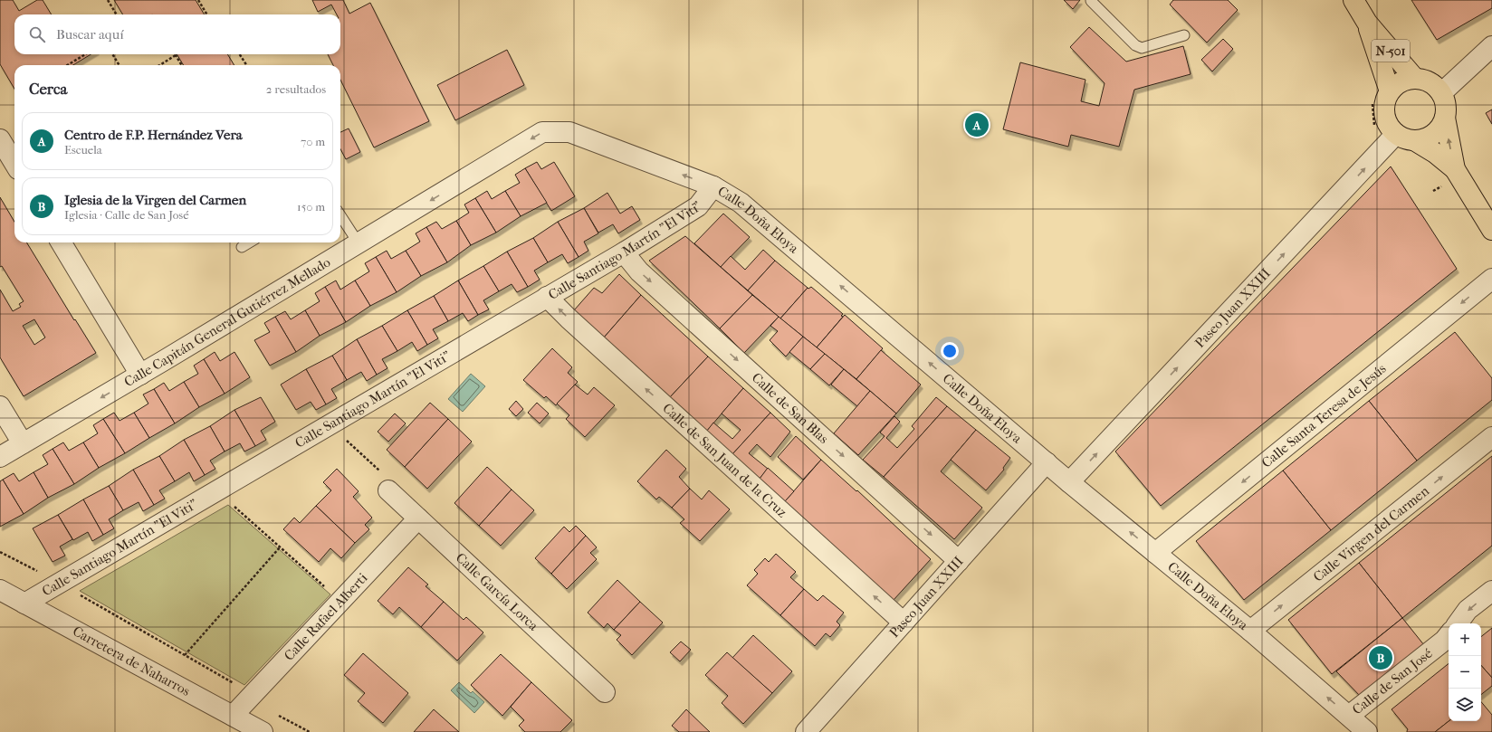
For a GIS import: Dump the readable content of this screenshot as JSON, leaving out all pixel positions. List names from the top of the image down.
{
  "streets": {
    "highway": ["N-501"],
    "street": [
      "Calle Doña Eloya",
      "Calle Santiago Martín \"El Viti\"",
      "Paseo Juan XXIII",
      "Calle Capitán General Gutiérrez Mellado",
      "Calle de San Blas",
      "Calle Santa Teresa de Jesús",
      "Calle de San Juan de la Cruz",
      "Calle Virgen del Carmen",
      "Calle García Lorca",
      "Calle Rafael Alberti",
      "Carretera de Naharros",
      "Calle de San José"
    ]
  },
  "crossings": [
    ["N-501", "Paseo Juan XXIII"],
    ["Calle Doña Eloya", "Calle Santiago Martín \"El Viti\""],
    ["Calle Doña Eloya", "Paseo Juan XXIII"],
    ["Calle Doña Eloya", "Calle Capitán General Gutiérrez Mellado"],
    ["Calle Doña Eloya", "Calle Santa Teresa de Jesús"],
    ["Calle Doña Eloya", "Calle Virgen del Carmen"],
    ["Calle Doña Eloya", "Calle de San José"],
    ["Calle Santiago Martín \"El Viti\"", "Calle de San Blas"],
    ["Calle Santiago Martín \"El Viti\"", "Calle de San Juan de la Cruz"],
    ["Calle Santiago Martín \"El Viti\"", "Carretera de Naharros"],
    ["Paseo Juan XXIII", "Calle de San Blas"],
    ["Paseo Juan XXIII", "Calle de San Juan de la Cruz"],
    ["Calle García Lorca", "Calle Rafael Alberti"],
    ["Calle Rafael Alberti", "Carretera de Naharros"]
  ],
  "one_way": [
    "Calle Doña Eloya",
    "Paseo Juan XXIII",
    "Calle Capitán General Gutiérrez Mellado",
    "Calle de San Blas",
    "Calle Santa Teresa de Jesús",
    "Calle de San Juan de la Cruz",
    "Calle Virgen del Carmen"
  ],
  "page": {
    "search": "Buscar aquí",
    "heading": ["Cerca", "2 resultados"],
    "pins": ["A", "B"],
    "list": [
      {
        "mark": "A",
        "name": "Centro de F.P. Hernández Vera",
        "note": "Escuela",
        "value": "70 m"
      },
      {
        "mark": "B",
        "name": "Iglesia de la Virgen del Carmen",
        "note": "Iglesia · Calle de San José",
        "value": "150 m"
      }
    ],
    "map_buttons": ["+", "−"]
  }
}
